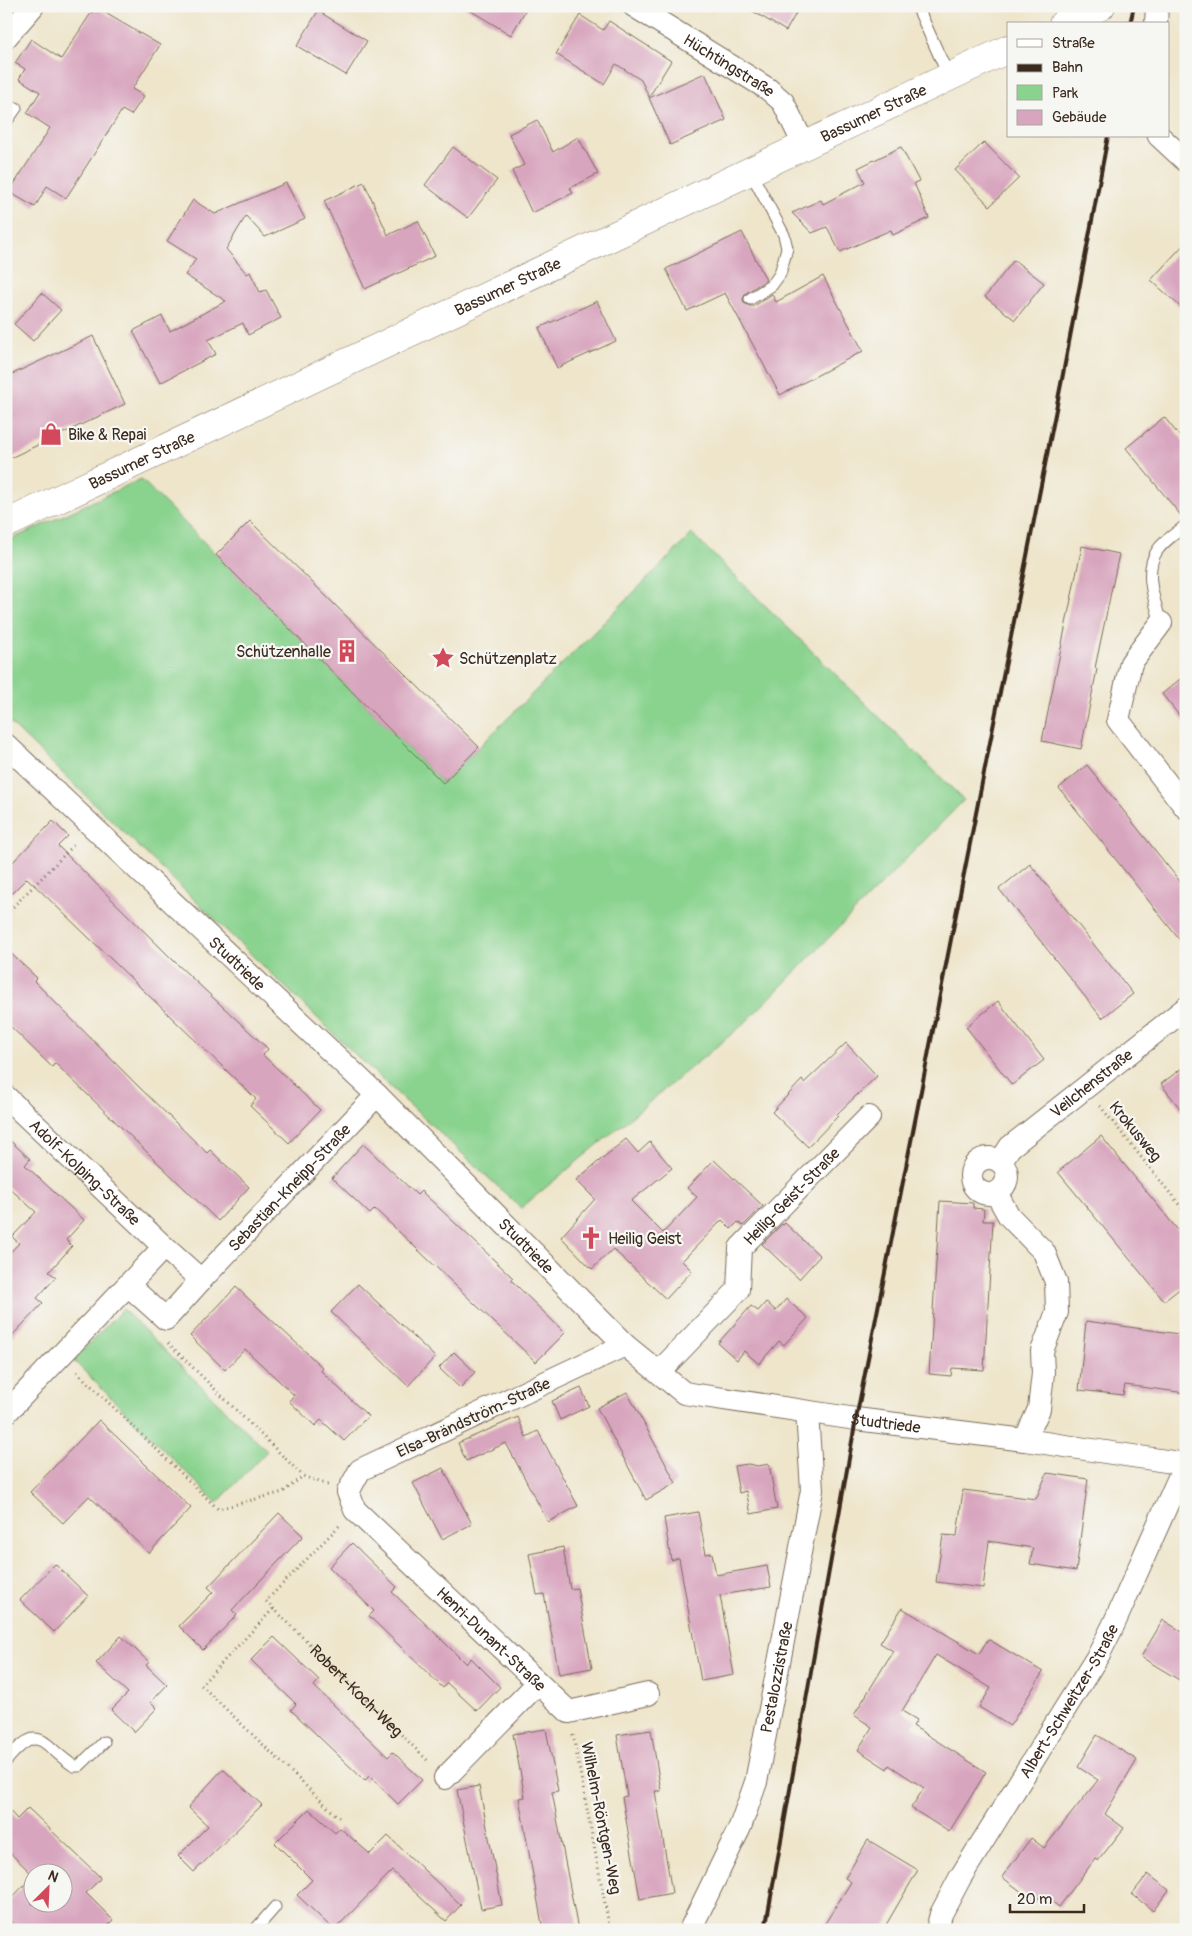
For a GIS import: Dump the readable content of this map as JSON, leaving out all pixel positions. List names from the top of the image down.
{
  "streets": {
    "street": [
      "Hüchtingstraße",
      "Bassumer Straße",
      "Studtriede",
      "Veilchenstraße",
      "Adolf-Kolping-Straße",
      "Sebastian-Kneipp-Straße",
      "Heilig-Geist-Straße",
      "Elsa-Brändström-Straße",
      "Henri-Dunant-Straße",
      "Pestalozzistraße",
      "Albert-Schweitzer-Straße"
    ],
    "path": ["Krokusweg", "Robert-Koch-Weg", "Wilhelm-Röntgen-Weg"]
  },
  "crossings": [
    ["Hüchtingstraße", "Bassumer Straße"],
    ["Studtriede", "Sebastian-Kneipp-Straße"],
    ["Studtriede", "Heilig-Geist-Straße"],
    ["Studtriede", "Elsa-Brändström-Straße"],
    ["Studtriede", "Pestalozzistraße"],
    ["Studtriede", "Albert-Schweitzer-Straße"],
    ["Veilchenstraße", "Krokusweg"],
    ["Elsa-Brändström-Straße", "Henri-Dunant-Straße"],
    ["Henri-Dunant-Straße", "Wilhelm-Röntgen-Weg"]
  ],
  "places": {
    "shop": ["Bike & Repai"],
    "building": ["Schützenhalle"],
    "place": ["Schützenplatz"],
    "church": ["Heilig Geist"]
  },
  "legend": [
    "Straße",
    "Bahn",
    "Park",
    "Gebäude"
  ],
  "scale_bar": "20 m",
  "north": "top right"
}
